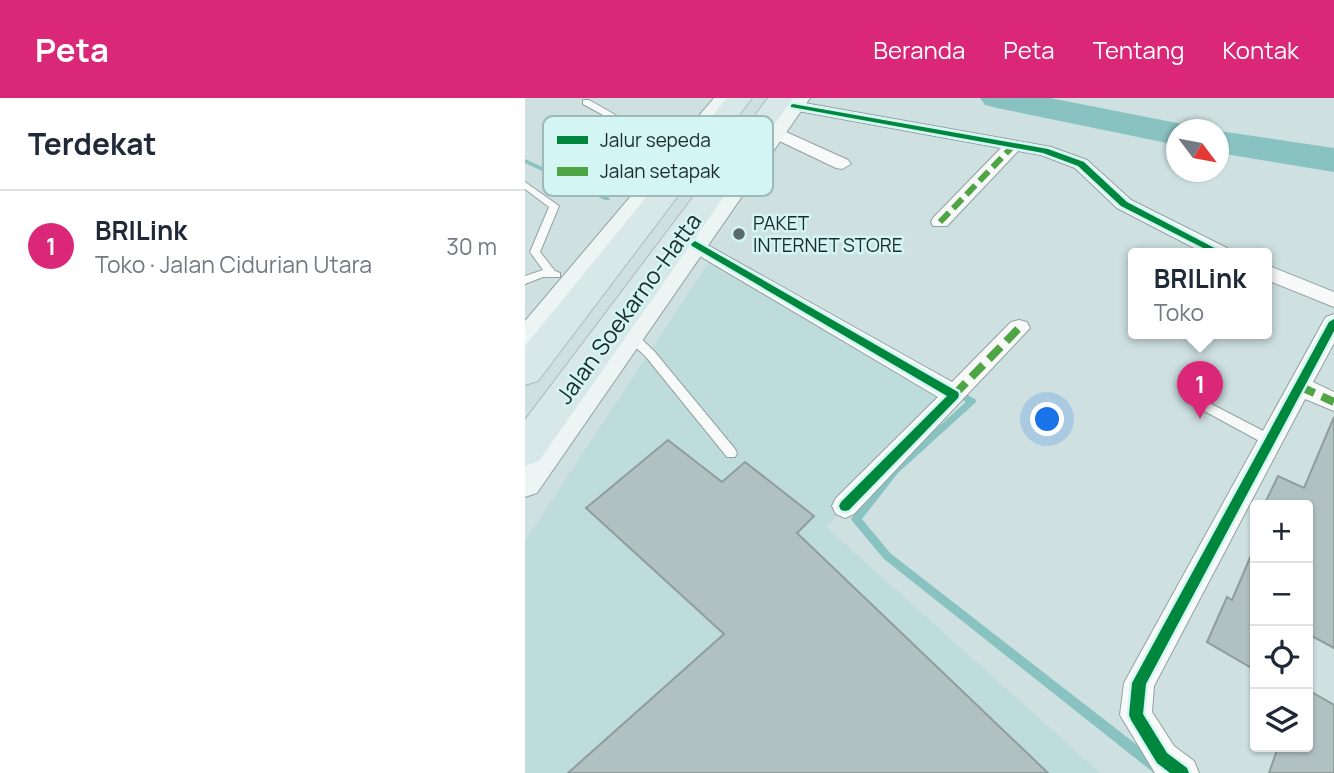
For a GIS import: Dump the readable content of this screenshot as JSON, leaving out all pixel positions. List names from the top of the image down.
{
  "streets": {
    "highway": ["Jalan Soekarno-Hatta"]
  },
  "places": ["PAKET INTERNET STORE"],
  "legend": ["Jalur sepeda", "Jalan setapak"],
  "north": "bottom right",
  "page": {
    "header": "Peta",
    "nav": [
      "Beranda",
      "Peta",
      "Tentang",
      "Kontak"
    ],
    "heading": "Terdekat",
    "list": [
      {
        "mark": "1",
        "name": "BRILink",
        "note": "Toko · Jalan Cidurian Utara",
        "value": "30 m"
      }
    ],
    "popup": ["BRILink", "Toko"],
    "pins": "1",
    "map_buttons": ["+", "−"]
  }
}
